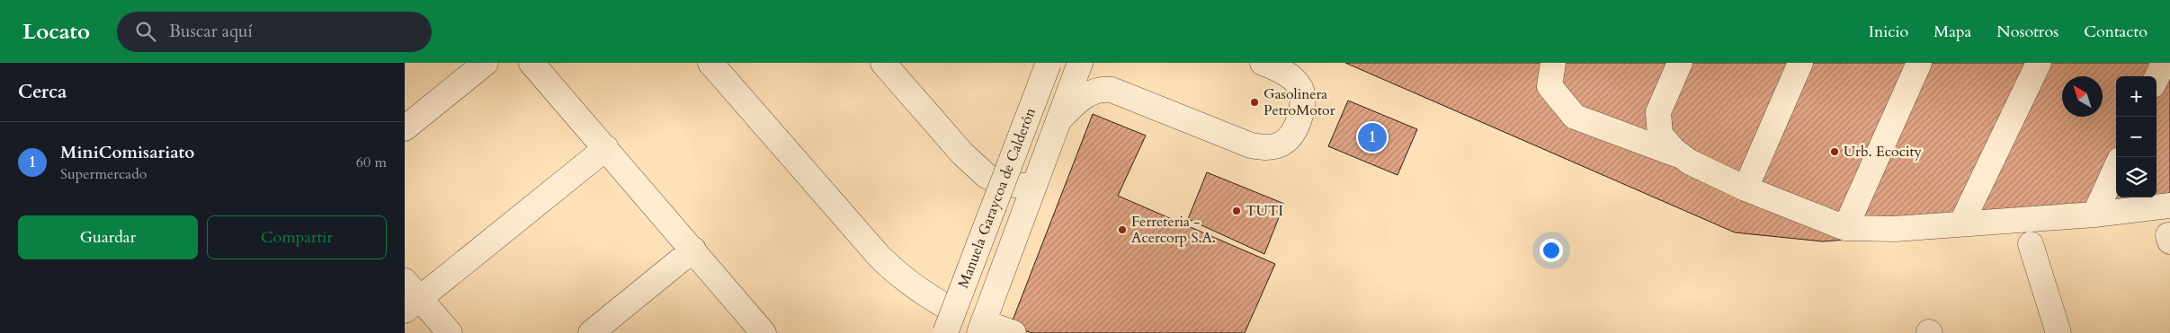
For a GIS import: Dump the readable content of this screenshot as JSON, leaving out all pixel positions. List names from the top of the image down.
{
  "streets": {
    "street": ["Manuela Garaycoa de Calderón"]
  },
  "places": [
    "Gasolinera PetroMotor",
    "Urb. Ecocity",
    "TUTI",
    "Ferreteria - Acercorp S.A."
  ],
  "north": "top left",
  "page": {
    "header": "Locato",
    "search": "Buscar aquí",
    "nav": [
      "Inicio",
      "Mapa",
      "Nosotros",
      "Contacto"
    ],
    "heading": "Cerca",
    "map_buttons": ["+", "−"],
    "list": [
      {
        "mark": "1",
        "name": "MiniComisariato",
        "note": "Supermercado",
        "value": "60 m"
      }
    ],
    "pins": "1",
    "buttons": ["Guardar", "Compartir"]
  }
}
